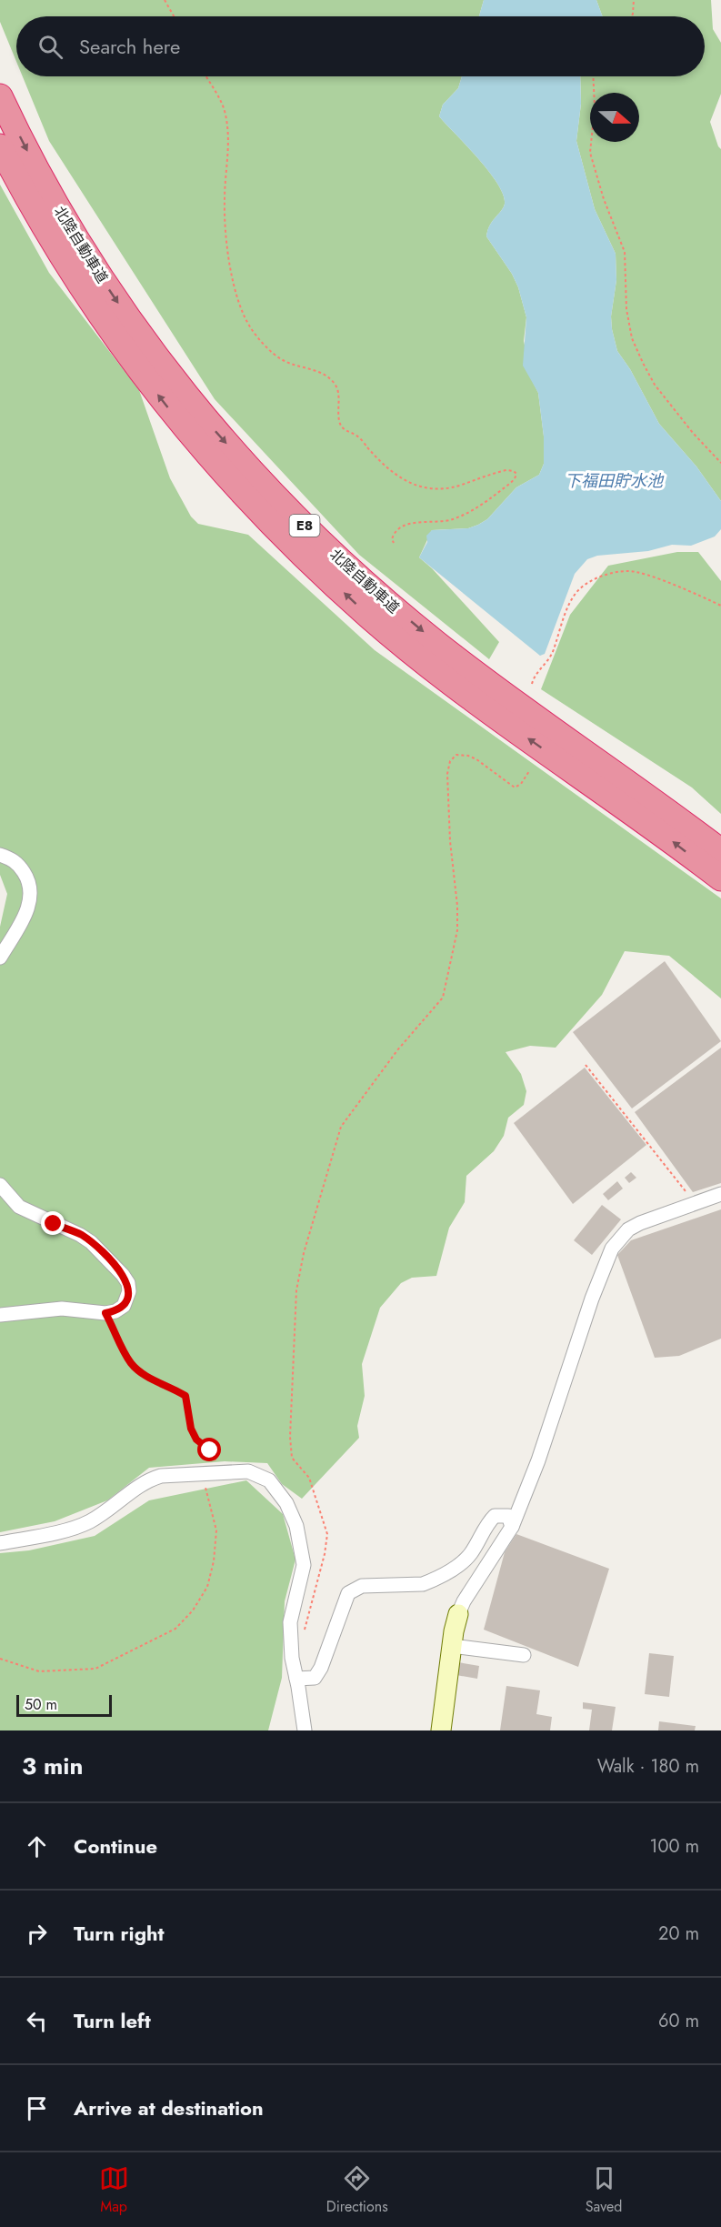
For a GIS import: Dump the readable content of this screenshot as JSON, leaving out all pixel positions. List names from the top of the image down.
{
  "streets": {
    "highway": ["北陸自動車道", "E8"]
  },
  "water": ["下福田貯水池"],
  "scale_bar": "50 m",
  "north": "right",
  "page": {
    "search": "Search here",
    "scale": "50 m",
    "heading": ["3 min", "Walk · 180 m"],
    "list": [
      ["Continue", "100 m"],
      ["Turn right", "20 m"],
      ["Turn left", "60 m"],
      "Arrive at destination"
    ],
    "nav": ["Map", "Directions", "Saved"]
  }
}
